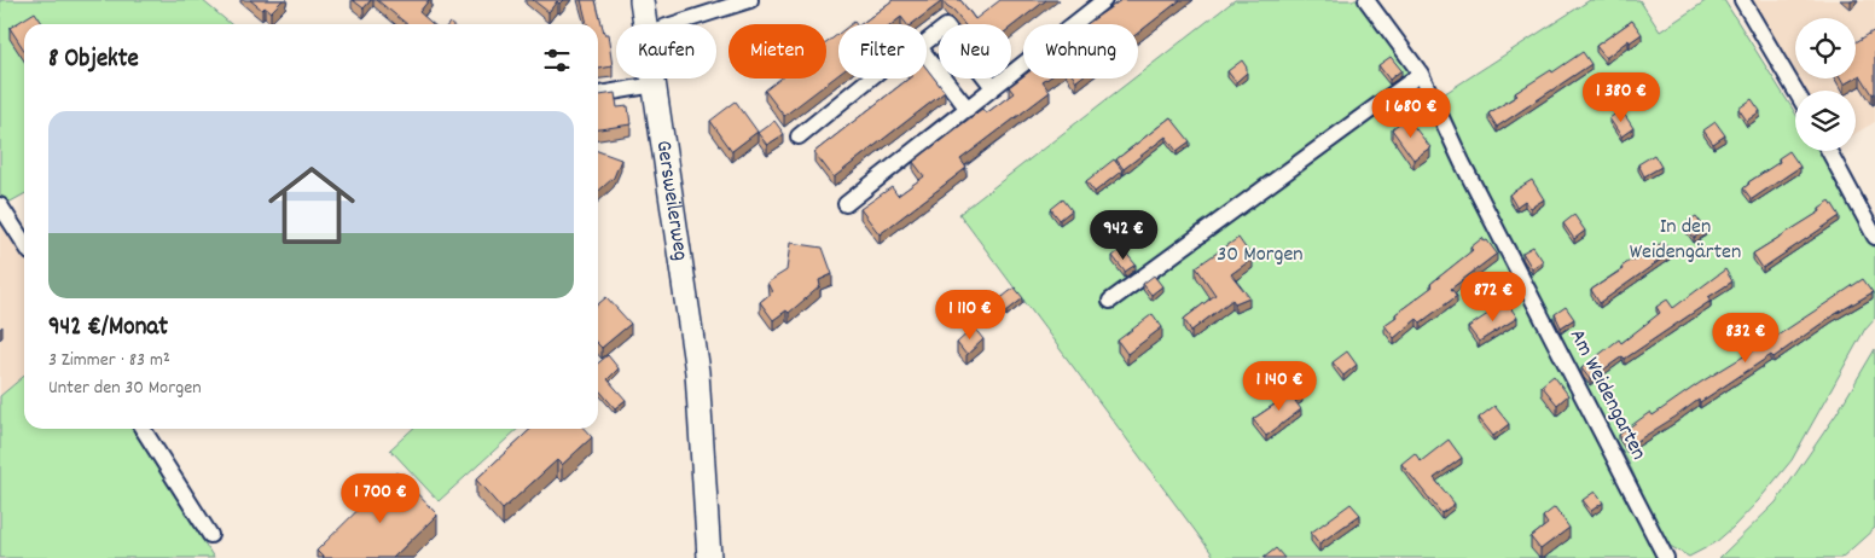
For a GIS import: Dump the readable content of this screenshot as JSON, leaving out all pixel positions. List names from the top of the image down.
{
  "streets": {
    "street": ["Gersweilerweg", "Am Weidengarten"]
  },
  "parks": ["In den Weidengärten", "30 Morgen"],
  "page": {
    "chip": [
      "Kaufen",
      "Mieten",
      "Filter",
      "Neu",
      "Wohnung"
    ],
    "heading": "8 Objekte",
    "price": [
      "1 380 €",
      "1 680 €",
      "942 €",
      "872 €",
      "1 110 €",
      "832 €",
      "1 140 €",
      "1 700 €"
    ],
    "list": [
      {
        "name": "942 €/Monat",
        "note": "3 Zimmer · 83 m² · Unter den 30 Morgen"
      }
    ]
  }
}
